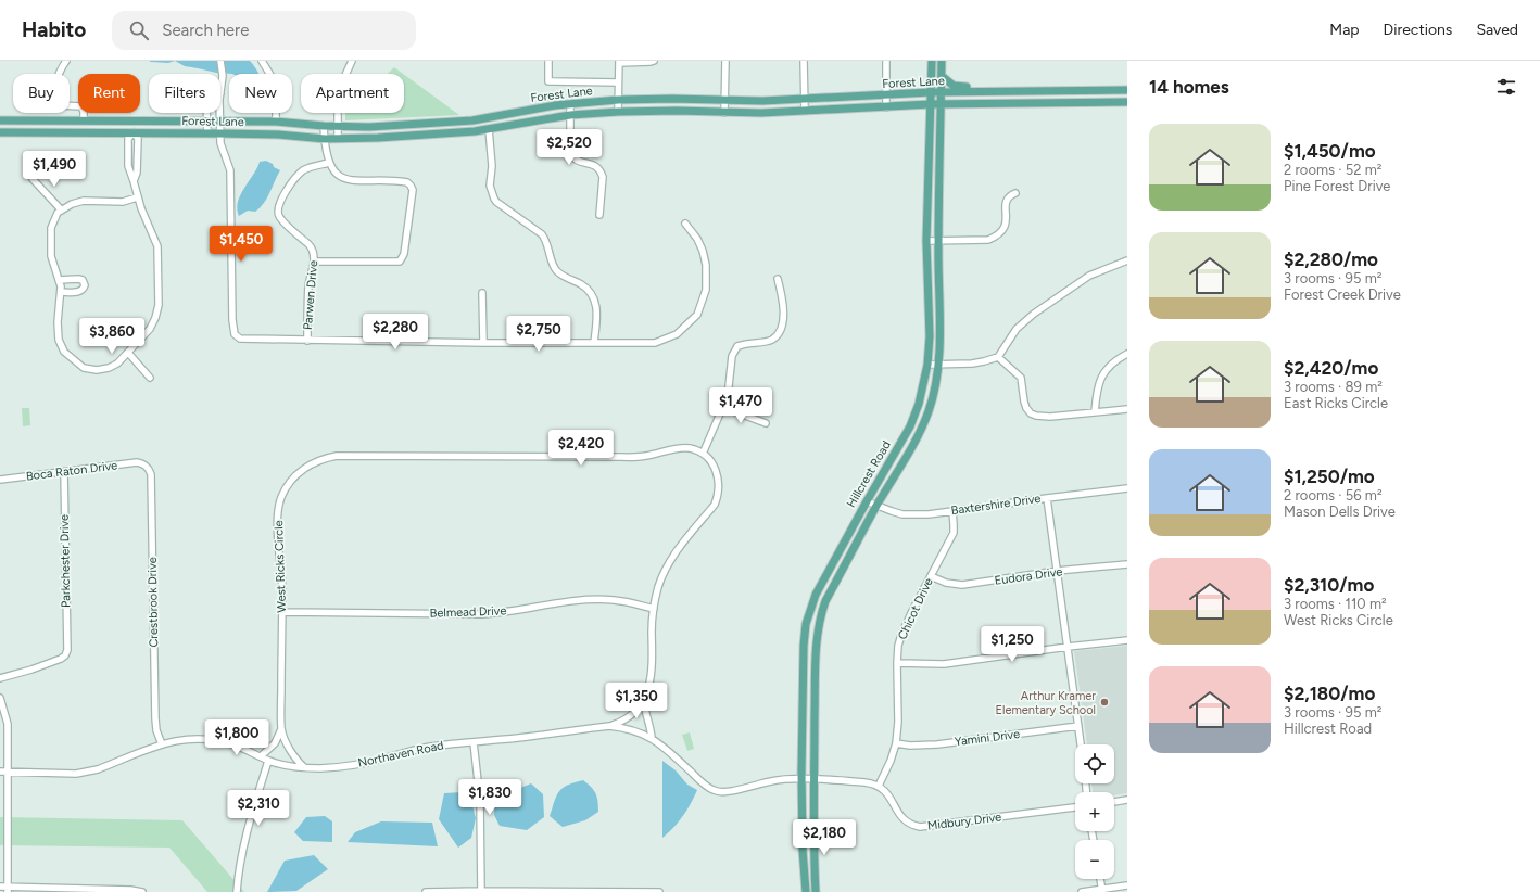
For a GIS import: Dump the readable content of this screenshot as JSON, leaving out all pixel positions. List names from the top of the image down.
{
  "streets": {
    "main road": ["Forest Lane", "Hillcrest Road"],
    "street": [
      "Parwen Drive",
      "Boca Raton Drive",
      "Baxtershire Drive",
      "Parkchester Drive",
      "West Ricks Circle",
      "Eudora Drive",
      "Crestbrook Drive",
      "Chicot Drive",
      "Belmead Drive",
      "Yamini Drive",
      "Northaven Road",
      "Midbury Drive"
    ]
  },
  "crossings": [
    ["Forest Lane", "Hillcrest Road"],
    ["Boca Raton Drive", "Parkchester Drive"],
    ["Boca Raton Drive", "Crestbrook Drive"],
    ["Hillcrest Road", "Baxtershire Drive"],
    ["Hillcrest Road", "Northaven Road"],
    ["Baxtershire Drive", "Chicot Drive"],
    ["West Ricks Circle", "Belmead Drive"],
    ["West Ricks Circle", "Northaven Road"],
    ["Eudora Drive", "Chicot Drive"],
    ["Crestbrook Drive", "Northaven Road"],
    ["Chicot Drive", "Yamini Drive"],
    ["Chicot Drive", "Midbury Drive"]
  ],
  "places": ["Arthur Kramer Elementary School"],
  "page": {
    "header": "Habito",
    "search": "Search here",
    "nav": ["Map", "Directions", "Saved"],
    "heading": "14 homes",
    "chip": [
      "Buy",
      "Rent",
      "Filters",
      "New",
      "Apartment"
    ],
    "list": [
      {
        "name": "$1,450/mo",
        "note": "2 rooms · 52 m² · Pine Forest Drive"
      },
      {
        "name": "$2,280/mo",
        "note": "3 rooms · 95 m² · Forest Creek Drive"
      },
      {
        "name": "$2,420/mo",
        "note": "3 rooms · 89 m² · East Ricks Circle"
      },
      {
        "name": "$1,250/mo",
        "note": "2 rooms · 56 m² · Mason Dells Drive"
      },
      {
        "name": "$2,310/mo",
        "note": "3 rooms · 110 m² · West Ricks Circle"
      },
      {
        "name": "$2,180/mo",
        "note": "3 rooms · 95 m² · Hillcrest Road"
      }
    ],
    "price": [
      "$2,520",
      "$1,490",
      "$1,450",
      "$2,280",
      "$2,750",
      "$3,860",
      "$1,470",
      "$2,420",
      "$1,250",
      "$1,350",
      "$1,800",
      "$1,830",
      "$2,310",
      "$2,180"
    ],
    "map_buttons": ["+", "−"]
  }
}
